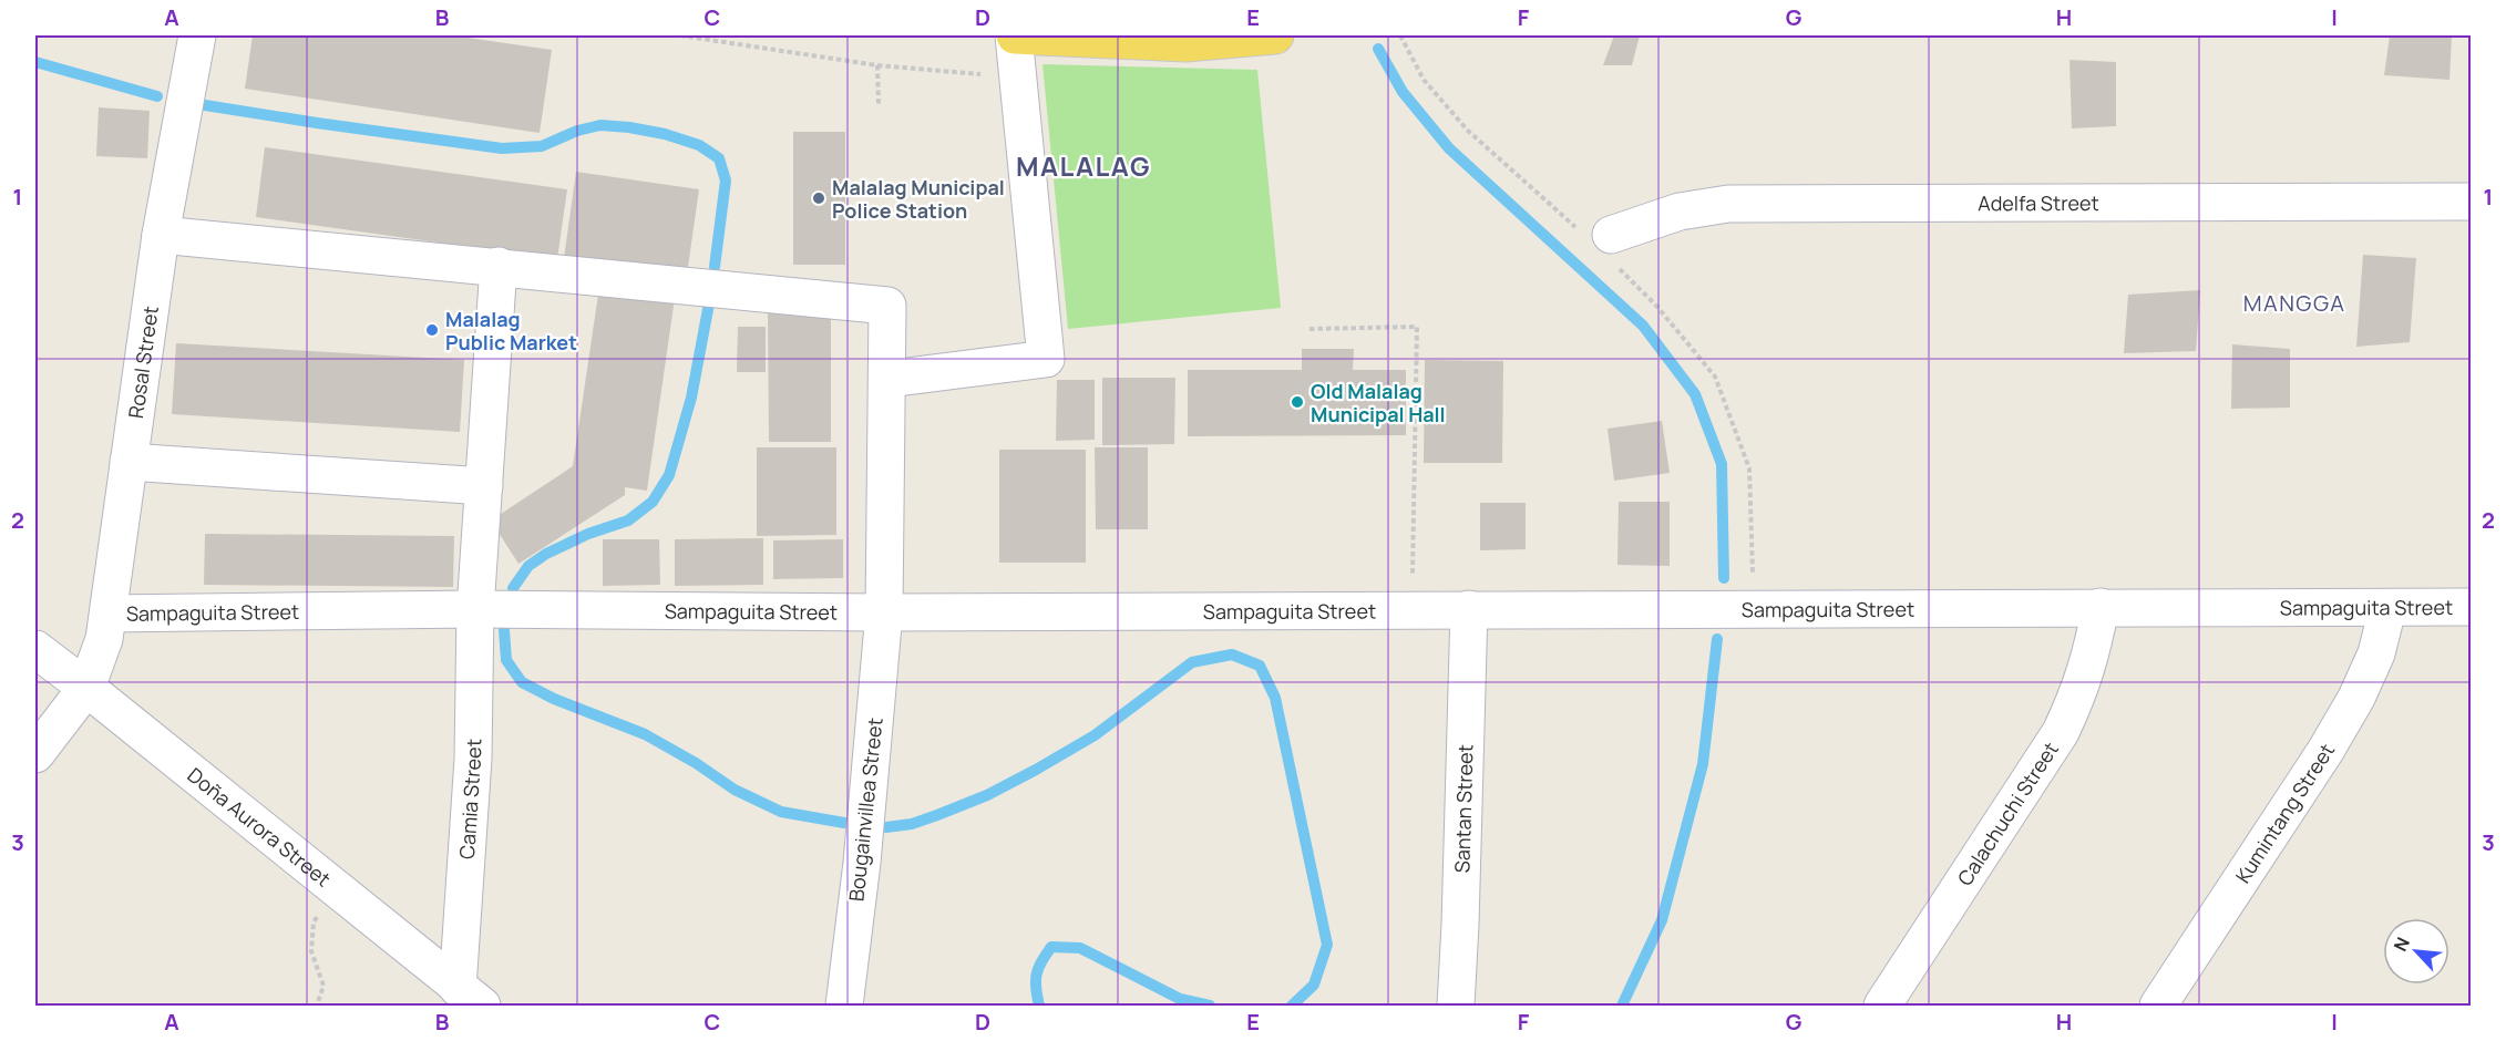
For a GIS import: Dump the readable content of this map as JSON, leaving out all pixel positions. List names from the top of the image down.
{
  "streets": {
    "street": [
      "Adelfa Street",
      "Rosal Street",
      "Sampaguita Street",
      "Camia Street",
      "Santan Street",
      "Bougainvillea Street",
      "Calachuchi Street",
      "Kumintang Street",
      "Doña Aurora Street"
    ]
  },
  "crossings": [
    ["Rosal Street", "Sampaguita Street"],
    ["Rosal Street", "Doña Aurora Street"],
    ["Sampaguita Street", "Camia Street"],
    ["Sampaguita Street", "Santan Street"],
    ["Sampaguita Street", "Bougainvillea Street"],
    ["Sampaguita Street", "Calachuchi Street"],
    ["Sampaguita Street", "Kumintang Street"],
    ["Camia Street", "Bougainvillea Street"],
    ["Camia Street", "Doña Aurora Street"]
  ],
  "districts": ["MALALAG", "MANGGA"],
  "places": ["Malalag Municipal Police Station", "Malalag Public Market", "Old Malalag Municipal Hall"],
  "north": "top left",
  "grid": {
    "columns": [
      "A",
      "B",
      "C",
      "D",
      "E",
      "F",
      "G",
      "H",
      "I"
    ],
    "rows": ["1", "2", "3"]
  }
}
